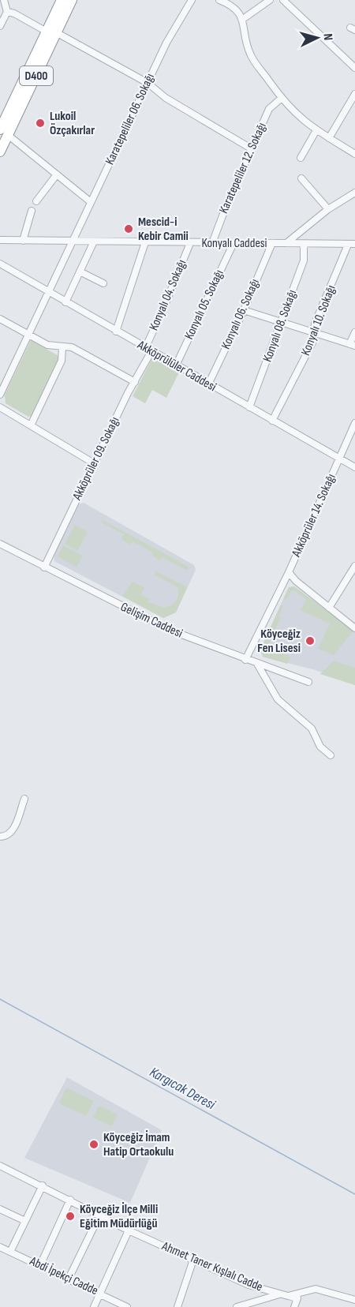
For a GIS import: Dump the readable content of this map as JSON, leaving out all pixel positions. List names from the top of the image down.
{
  "streets": {
    "highway": ["D400"],
    "street": [
      "Karatepeliler 06. Sokağı",
      "Karatepeliler 12. Sokağı",
      "Konyalı Caddesi",
      "Konyalı 04. Sokağı",
      "Konyalı 05. Sokağı",
      "Konyalı 06. Sokağı",
      "Konyalı 10. Sokağı",
      "Konyalı 08. Sokağı",
      "Akköprülüler Caddesi",
      "Akköprüler 09. Sokağı",
      "Akköprüler 14. Sokağı",
      "Gelişim Caddesi",
      "Ahmet Taner Kışlalı Cadde",
      "Abdi İpekçi Cadde"
    ]
  },
  "crossings": [
    ["Karatepeliler 06. Sokağı", "Konyalı Caddesi"],
    ["Karatepeliler 06. Sokağı", "Akköprülüler Caddesi"],
    ["Karatepeliler 12. Sokağı", "Konyalı Caddesi"],
    ["Konyalı Caddesi", "Konyalı 04. Sokağı"],
    ["Konyalı Caddesi", "Konyalı 05. Sokağı"],
    ["Konyalı Caddesi", "Konyalı 06. Sokağı"],
    ["Konyalı Caddesi", "Konyalı 10. Sokağı"],
    ["Konyalı Caddesi", "Konyalı 08. Sokağı"],
    ["Konyalı 04. Sokağı", "Akköprülüler Caddesi"],
    ["Konyalı 04. Sokağı", "Akköprüler 09. Sokağı"],
    ["Konyalı 05. Sokağı", "Akköprülüler Caddesi"],
    ["Konyalı 06. Sokağı", "Akköprülüler Caddesi"],
    ["Konyalı 10. Sokağı", "Akköprülüler Caddesi"],
    ["Konyalı 08. Sokağı", "Akköprülüler Caddesi"],
    ["Akköprülüler Caddesi", "Akköprüler 09. Sokağı"],
    ["Akköprülüler Caddesi", "Akköprüler 14. Sokağı"],
    ["Akköprüler 09. Sokağı", "Gelişim Caddesi"],
    ["Akköprüler 14. Sokağı", "Gelişim Caddesi"]
  ],
  "water": ["Kargıcak Deresi"],
  "places": [
    "Lukoil Özçakırlar",
    "Mescid-i Kebir Camii",
    "Köyceğiz Fen Lisesi",
    "Köyceğiz İmam Hatip Ortaokulu",
    "Köyceğiz İlçe Milli Eğitim Müdürlüğü"
  ],
  "north": "right"
}
